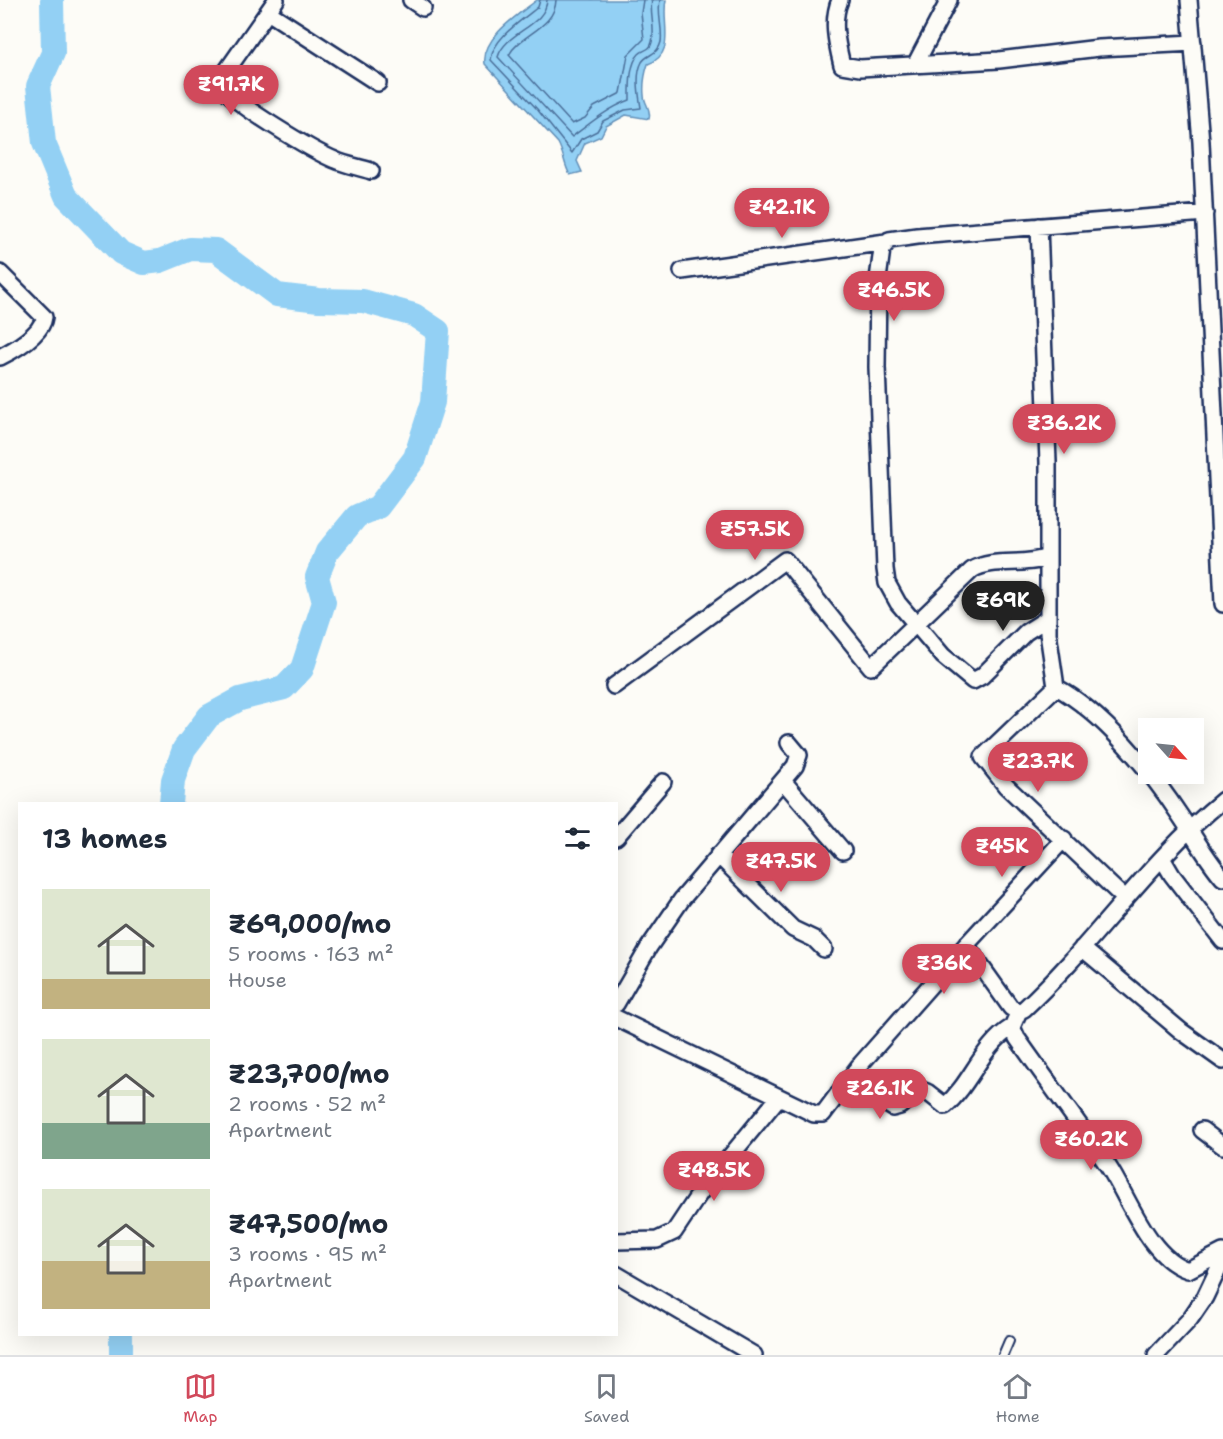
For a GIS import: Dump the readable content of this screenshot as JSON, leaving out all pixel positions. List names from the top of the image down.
{
  "north": "bottom right",
  "page": {
    "price": [
      "₹91.7K",
      "₹42.1K",
      "₹46.5K",
      "₹36.2K",
      "₹57.5K",
      "₹69K",
      "₹23.7K",
      "₹45K",
      "₹47.5K",
      "₹36K",
      "₹26.1K",
      "₹60.2K",
      "₹48.5K"
    ],
    "heading": "13 homes",
    "list": [
      {
        "name": "₹69,000/mo",
        "note": "5 rooms · 163 m² · House"
      },
      {
        "name": "₹23,700/mo",
        "note": "2 rooms · 52 m² · Apartment"
      },
      {
        "name": "₹47,500/mo",
        "note": "3 rooms · 95 m² · Apartment"
      }
    ],
    "tabs": ["Map", "Saved", "Home"]
  }
}
